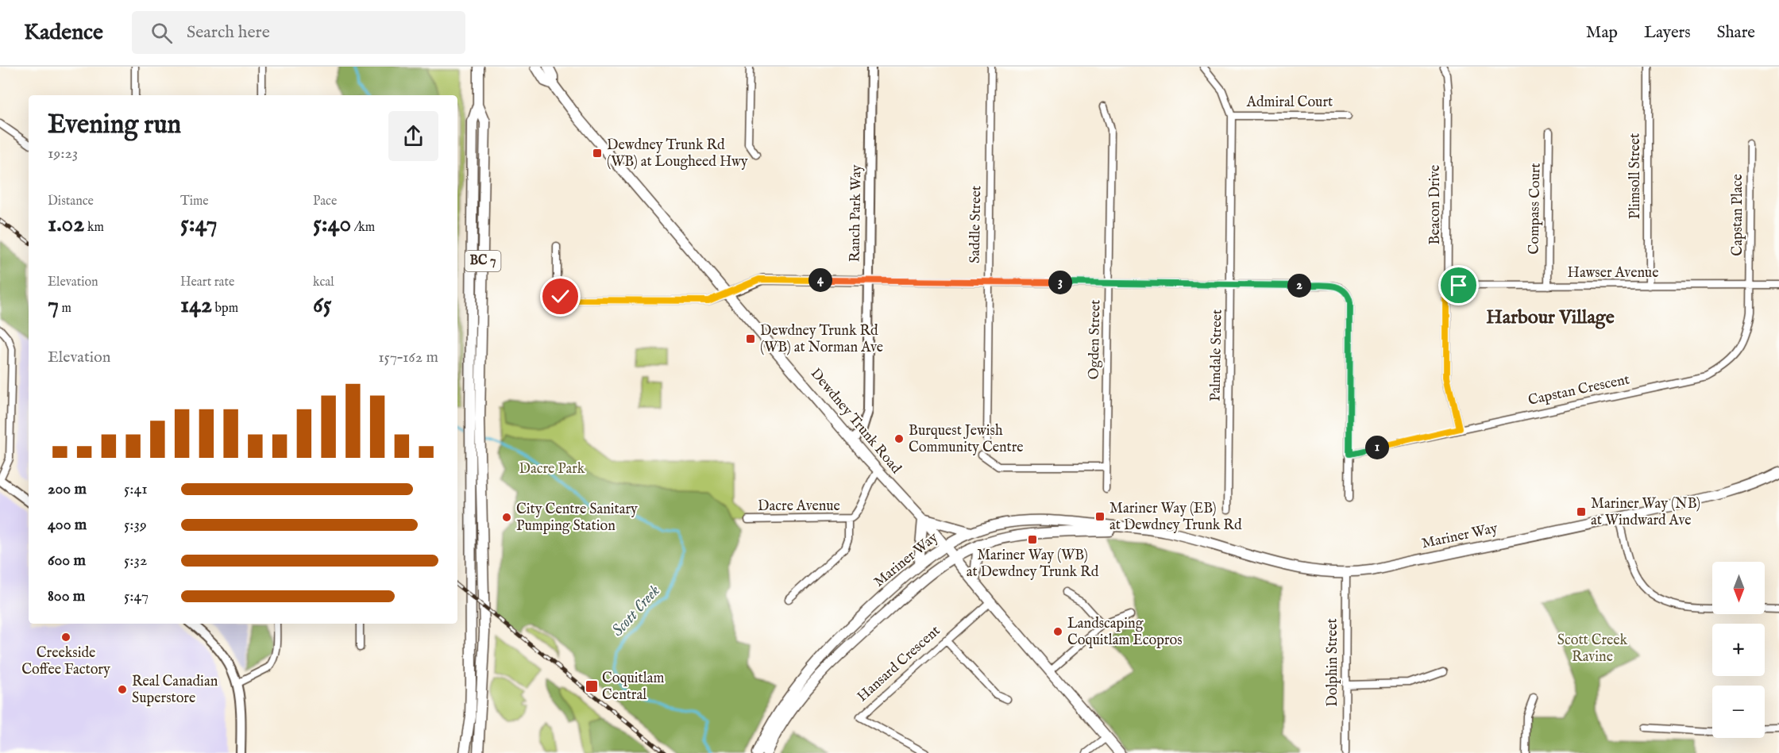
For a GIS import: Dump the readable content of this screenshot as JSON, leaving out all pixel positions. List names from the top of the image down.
{
  "streets": {
    "main road": ["BC 7", "Dewdney Trunk Road", "Mariner Way"],
    "street": [
      "Admiral Court",
      "Plimsoll Street",
      "Beacon Drive",
      "Compass Court",
      "Ranch Park Way",
      "Capstan Place",
      "Saddle Street",
      "Hawser Avenue",
      "Ogden Street",
      "Palmdale Street",
      "Capstan Crescent",
      "Dacre Avenue",
      "Dolphin Street",
      "Hansard Crescent"
    ]
  },
  "crossings": [
    ["Admiral Court", "Palmdale Street"],
    ["Plimsoll Street", "Hawser Avenue"],
    ["Beacon Drive", "Hawser Avenue"],
    ["Beacon Drive", "Capstan Crescent"],
    ["Compass Court", "Hawser Avenue"],
    ["Ranch Park Way", "Dewdney Trunk Road"],
    ["Capstan Place", "Hawser Avenue"],
    ["Capstan Place", "Capstan Crescent"],
    ["Hawser Avenue", "Capstan Crescent"],
    ["Dewdney Trunk Road", "Dacre Avenue"],
    ["Dewdney Trunk Road", "Mariner Way"],
    ["Dewdney Trunk Road", "Hansard Crescent"],
    ["Mariner Way", "Dolphin Street"]
  ],
  "districts": ["Harbour Village"],
  "water": ["Scott Creek"],
  "parks": ["Dacre Park", "Scott Creek Ravine"],
  "places": {
    "transit": [
      "Dewdney Trunk Rd (WB) at Lougheed Hwy",
      "Dewdney Trunk Rd (WB) at Norman Ave",
      "Mariner Way (NB) at Windward Ave",
      "Mariner Way (EB) at Dewdney Trunk Rd",
      "Mariner Way (WB) at Dewdney Trunk Rd",
      "Coquitlam Central"
    ],
    "other": [
      "Burquest Jewish Community Centre",
      "City Centre Sanitary Pumping Station",
      "Landscaping Coquitlam Ecopros",
      "Creekside Coffee Factory",
      "Real Canadian Superstore"
    ]
  },
  "north": "bottom",
  "page": {
    "header": "Kadence",
    "search": "Search here",
    "nav": ["Map", "Layers", "Share"],
    "heading": ["Evening run", "19:23"],
    "stats": [
      ["Distance", "1.02 km"],
      ["Time", "5:47"],
      ["Pace", "5:40 /km"],
      ["Elevation", "7 m"],
      ["Heart rate", "142 bpm"],
      ["kcal", "65"]
    ],
    "pins": [
      "4",
      "3",
      "2",
      "1"
    ],
    "chart": ["Elevation", "157–162 m"],
    "list": [
      {
        "name": "200 m",
        "note": "5:41"
      },
      {
        "name": "400 m",
        "note": "5:39"
      },
      {
        "name": "600 m",
        "note": "5:32"
      },
      {
        "name": "800 m",
        "note": "5:47"
      }
    ],
    "map_buttons": ["+", "−"]
  }
}
